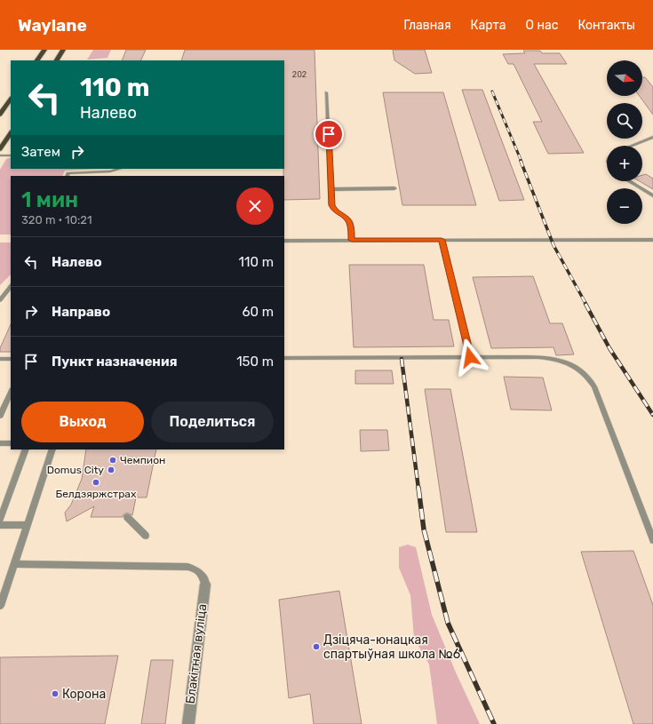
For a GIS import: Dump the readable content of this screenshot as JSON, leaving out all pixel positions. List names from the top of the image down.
{
  "streets": {
    "street": ["Блакітная вуліца"]
  },
  "places": [
    "Чемпион",
    "Domus City",
    "Белдзяржстрах",
    "Дзіцяча-юнацкая спартыўная школа №6",
    "Корона"
  ],
  "house_numbers": ["202"],
  "north": "right",
  "page": {
    "header": "Waylane",
    "nav": [
      "Главная",
      "Карта",
      "О нас",
      "Контакты"
    ],
    "map_buttons": ["+", "−"],
    "turn": ["110 m", "Налево"],
    "then": "Затем",
    "heading": ["1 мин", "320 m · 10:21"],
    "list": [
      {
        "name": "Налево",
        "value": "110 m"
      },
      {
        "name": "Направо",
        "value": "60 m"
      },
      {
        "name": "Пункт назначения",
        "value": "150 m"
      }
    ],
    "buttons": ["Выход", "Поделиться"]
  }
}
